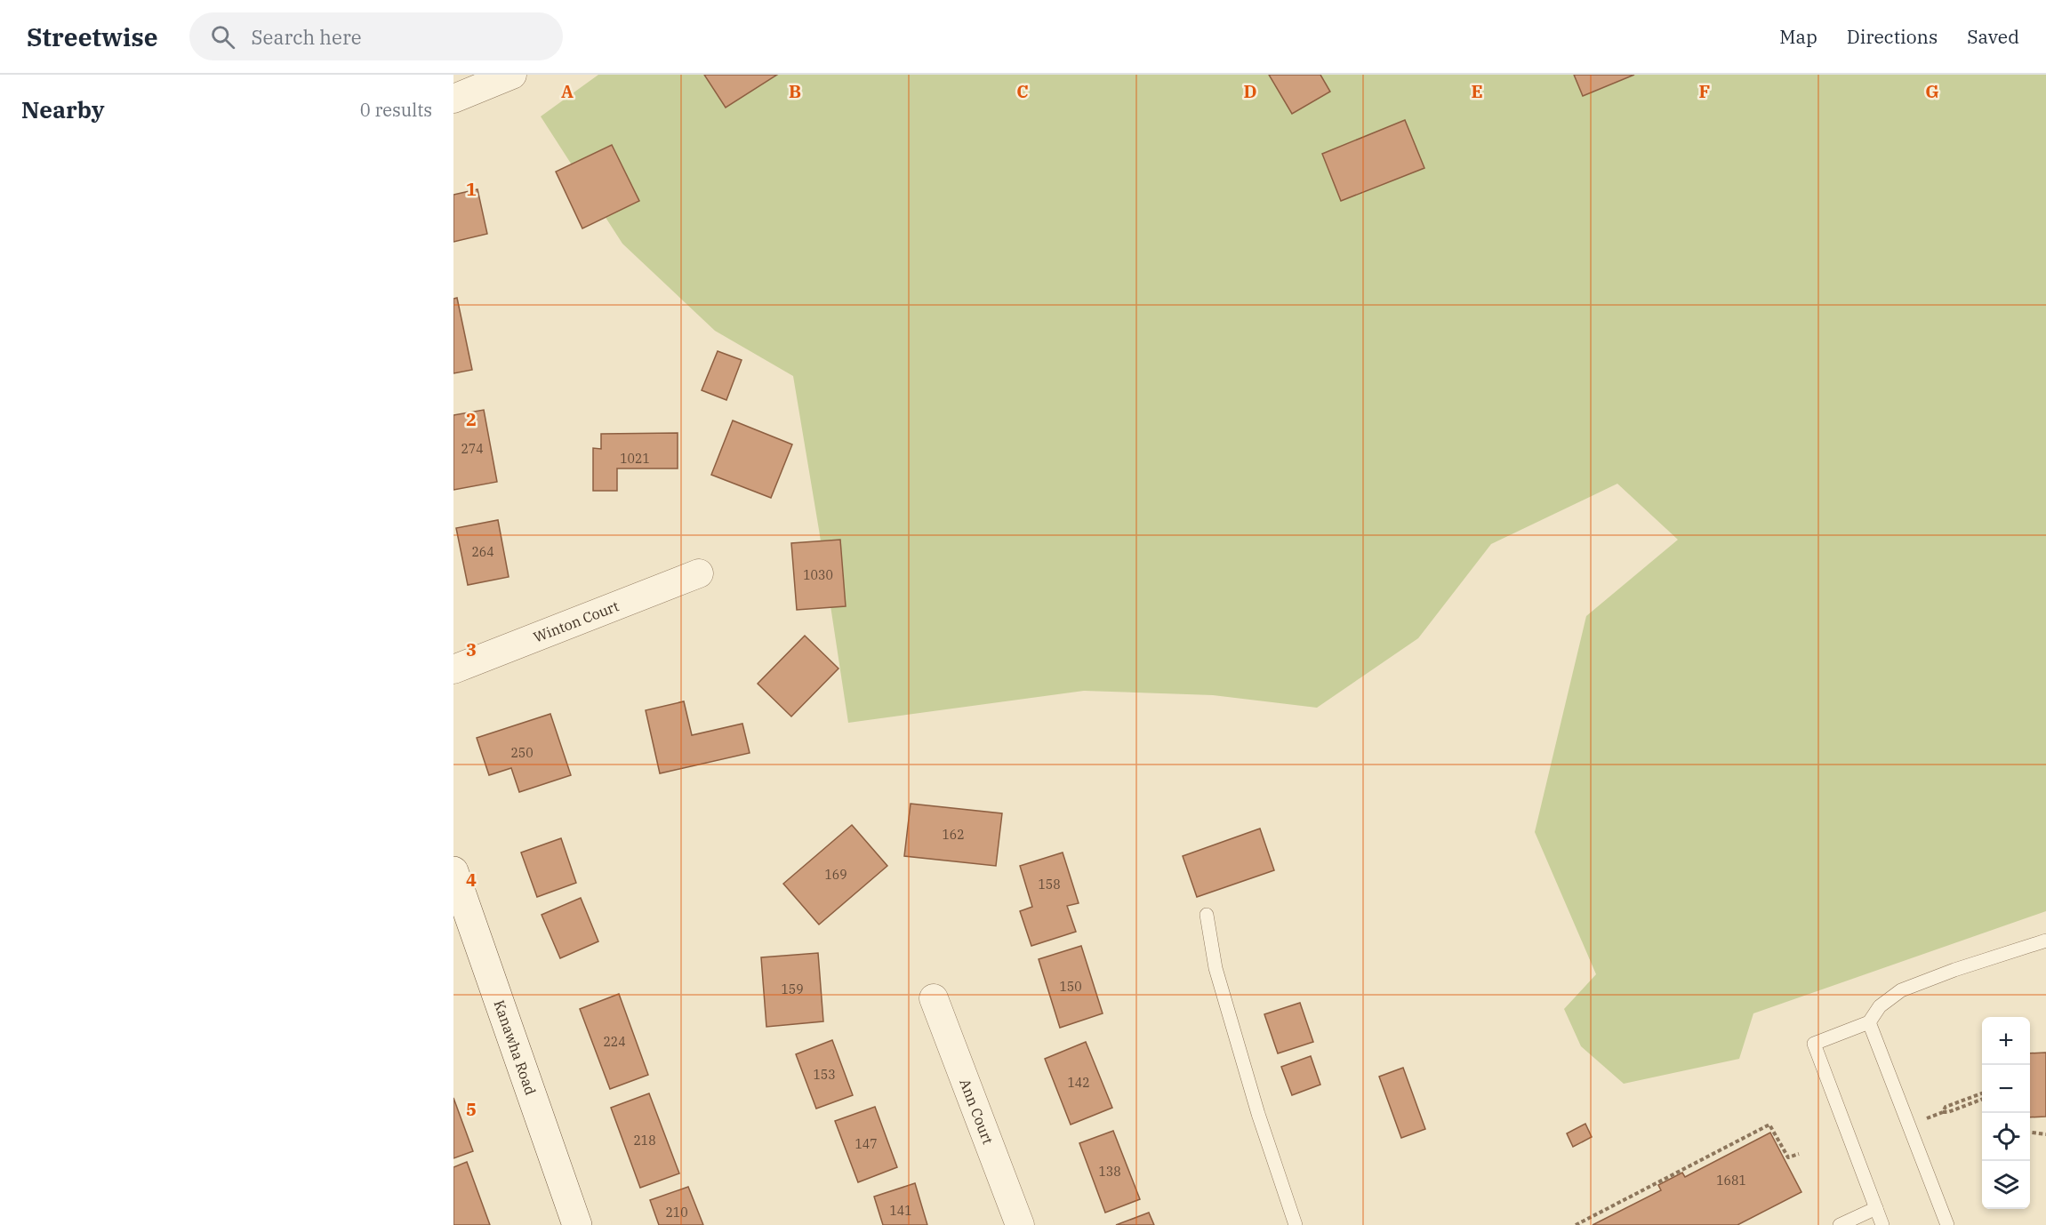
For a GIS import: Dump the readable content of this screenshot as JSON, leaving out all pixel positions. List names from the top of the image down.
{
  "streets": {
    "street": ["Winton Court", "Kanawha Road", "Ann Court"]
  },
  "house_numbers": [
    "274",
    "1021",
    "264",
    "1030",
    "250",
    "162",
    "169",
    "158",
    "150",
    "159",
    "224",
    "153",
    "142",
    "218",
    "147",
    "138",
    "1681",
    "141",
    "210"
  ],
  "page": {
    "header": "Streetwise",
    "search": "Search here",
    "nav": ["Map", "Directions", "Saved"],
    "heading": ["Nearby", "0 results"],
    "map_buttons": ["+", "−"]
  },
  "grid": {
    "columns": [
      "A",
      "B",
      "C",
      "D",
      "E",
      "F",
      "G"
    ],
    "rows": [
      "1",
      "2",
      "3",
      "4",
      "5"
    ]
  }
}
